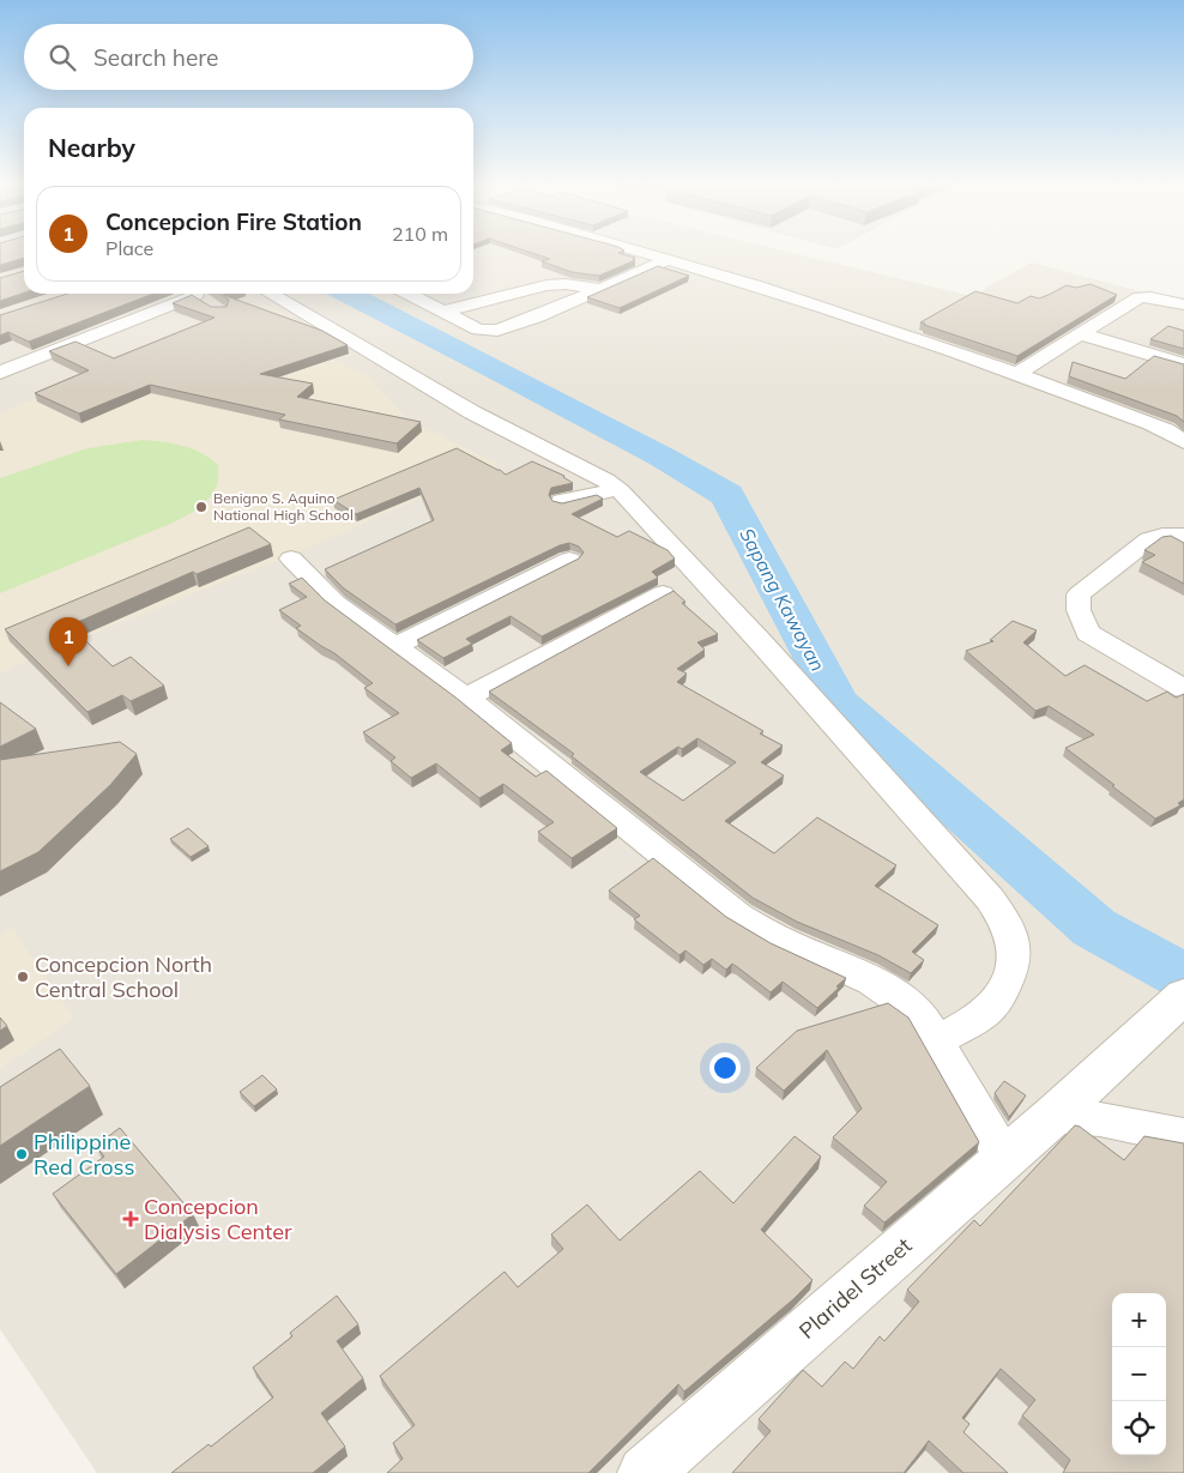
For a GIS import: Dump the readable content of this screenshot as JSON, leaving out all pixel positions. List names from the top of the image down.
{
  "streets": {
    "street": ["Plaridel Street"]
  },
  "water": ["Sapang Kawayan"],
  "places": {
    "other": ["Benigno S. Aquino National High School", "Concepcion North Central School", "Philippine Red Cross"],
    "health": ["Concepcion Dialysis Center"]
  },
  "page": {
    "search": "Search here",
    "heading": "Nearby",
    "list": [
      {
        "mark": "1",
        "name": "Concepcion Fire Station",
        "note": "Place",
        "value": "210 m"
      }
    ],
    "pins": "1",
    "map_buttons": ["+", "−"]
  }
}
